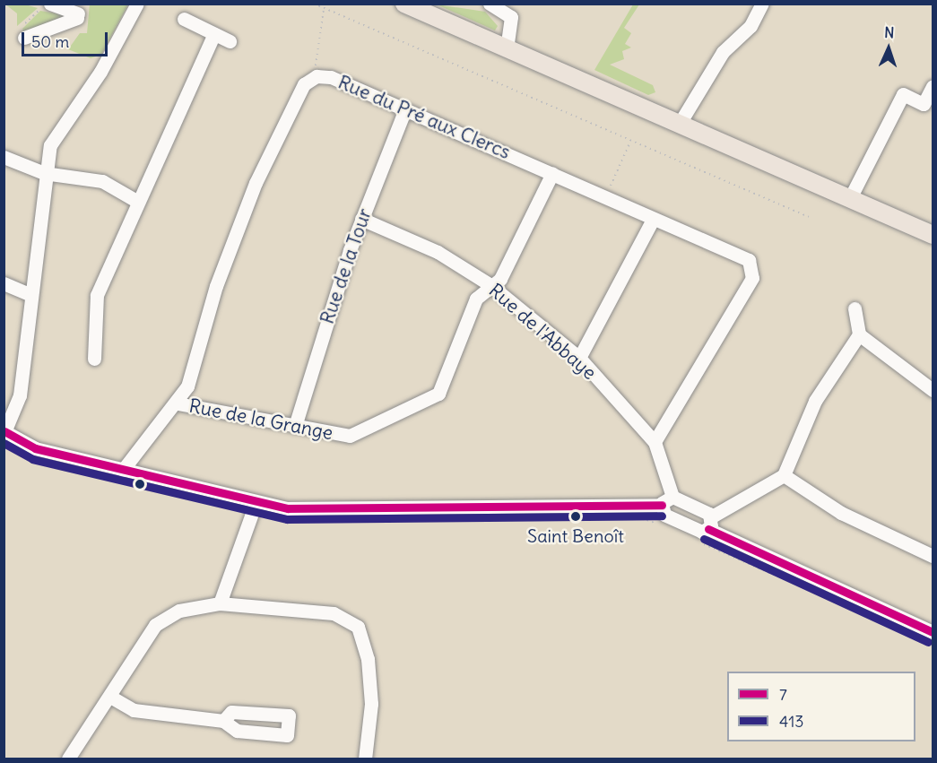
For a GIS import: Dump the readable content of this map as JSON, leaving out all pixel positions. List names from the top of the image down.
{
  "streets": {
    "street": [
      "Rue du Pré aux Clercs",
      "Rue de la Tour",
      "Rue de l'Abbaye",
      "Rue de la Grange"
    ]
  },
  "crossings": [
    ["Rue du Pré aux Clercs", "Rue de la Tour"],
    ["Rue du Pré aux Clercs", "Rue de l'Abbaye"],
    ["Rue du Pré aux Clercs", "Rue de la Grange"],
    ["Rue de la Tour", "Rue de l'Abbaye"],
    ["Rue de la Tour", "Rue de la Grange"],
    ["Rue de l'Abbaye", "Rue de la Grange"]
  ],
  "places": ["Saint Benoît"],
  "lines": ["transit line 7", "transit line 413"],
  "legend": ["7", "413"],
  "scale_bar": "50 m",
  "north": "top"
}
